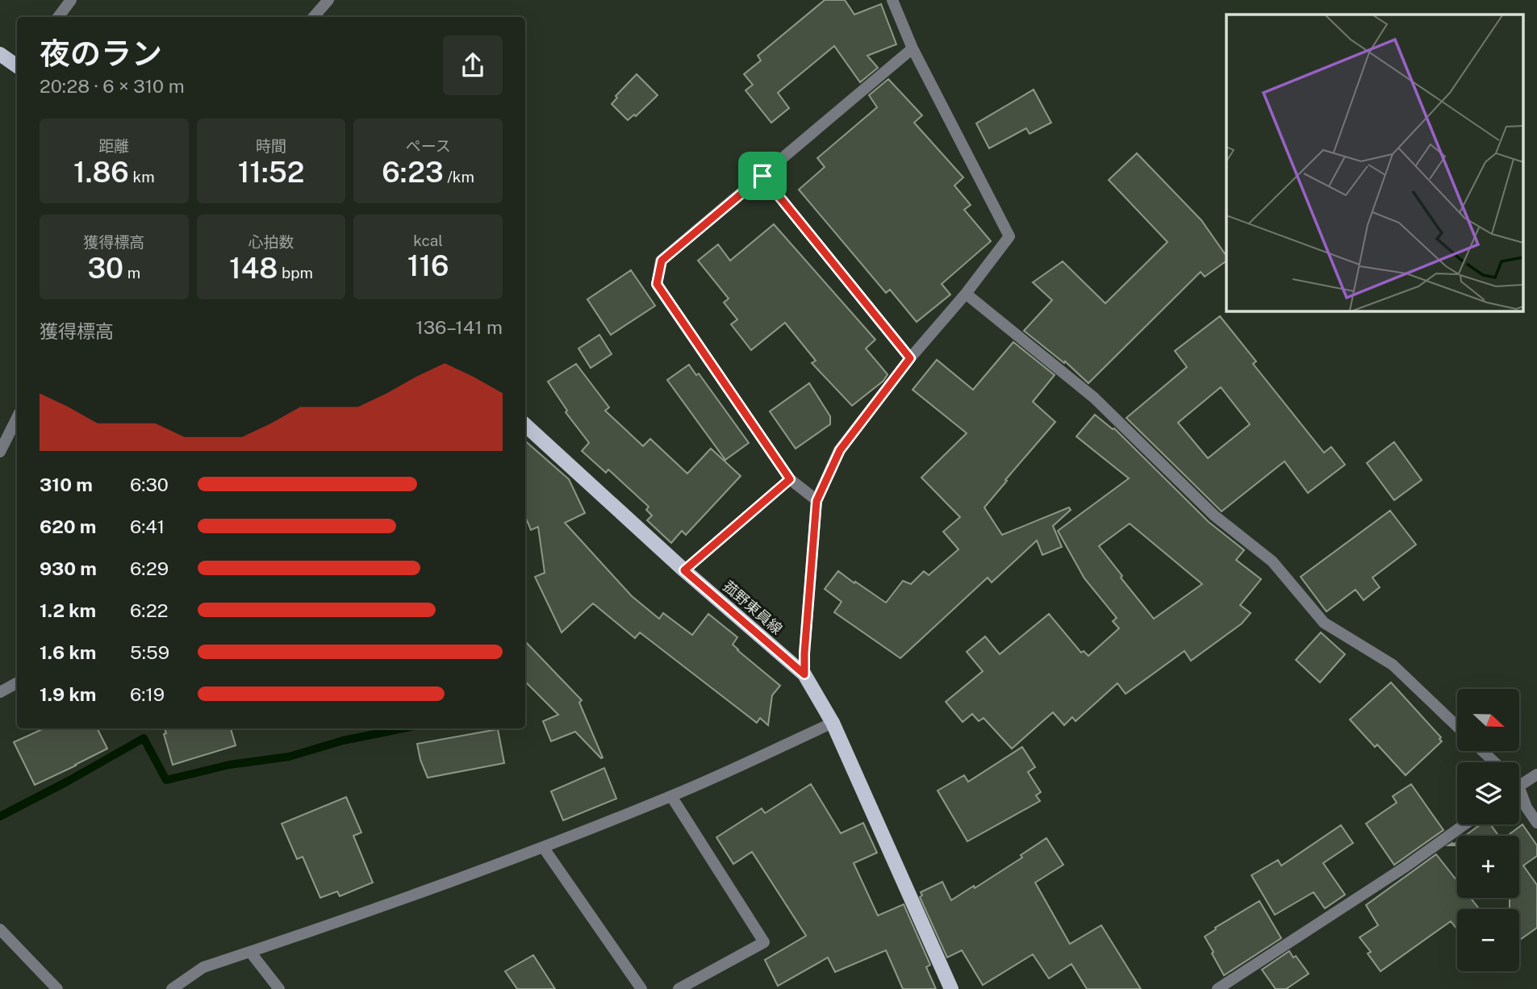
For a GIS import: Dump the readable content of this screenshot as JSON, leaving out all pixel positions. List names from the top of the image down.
{
  "streets": {
    "main road": ["菰野東員線"]
  },
  "north": "right",
  "page": {
    "heading": ["夜のラン", "20:28 · 6 × 310 m"],
    "stats": [
      ["距離", "1.86 km"],
      ["時間", "11:52"],
      ["ペース", "6:23 /km"],
      ["獲得標高", "30 m"],
      ["心拍数", "148 bpm"],
      ["kcal", "116"]
    ],
    "chart": ["獲得標高", "136–141 m"],
    "list": [
      {
        "name": "310 m",
        "note": "6:30"
      },
      {
        "name": "620 m",
        "note": "6:41"
      },
      {
        "name": "930 m",
        "note": "6:29"
      },
      {
        "name": "1.2 km",
        "note": "6:22"
      },
      {
        "name": "1.6 km",
        "note": "5:59"
      },
      {
        "name": "1.9 km",
        "note": "6:19"
      }
    ],
    "map_buttons": ["+", "−"]
  }
}
